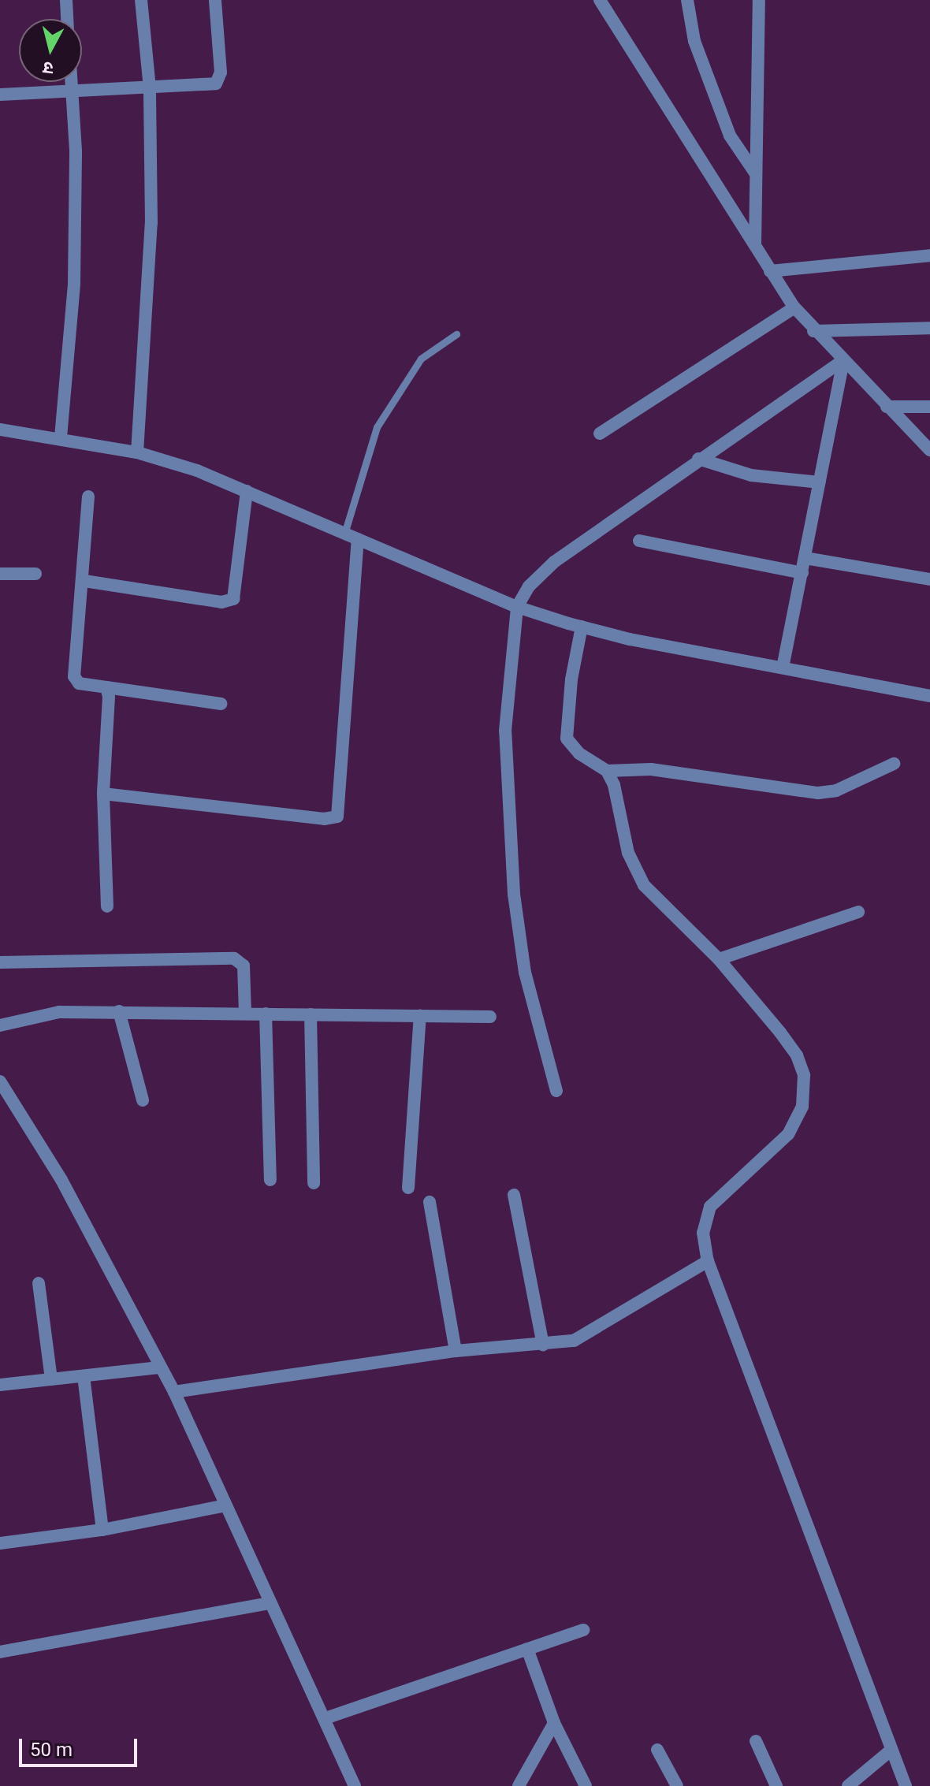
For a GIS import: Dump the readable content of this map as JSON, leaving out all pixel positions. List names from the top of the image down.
{
  "scale_bar": "50 m",
  "north": "bottom"
}
